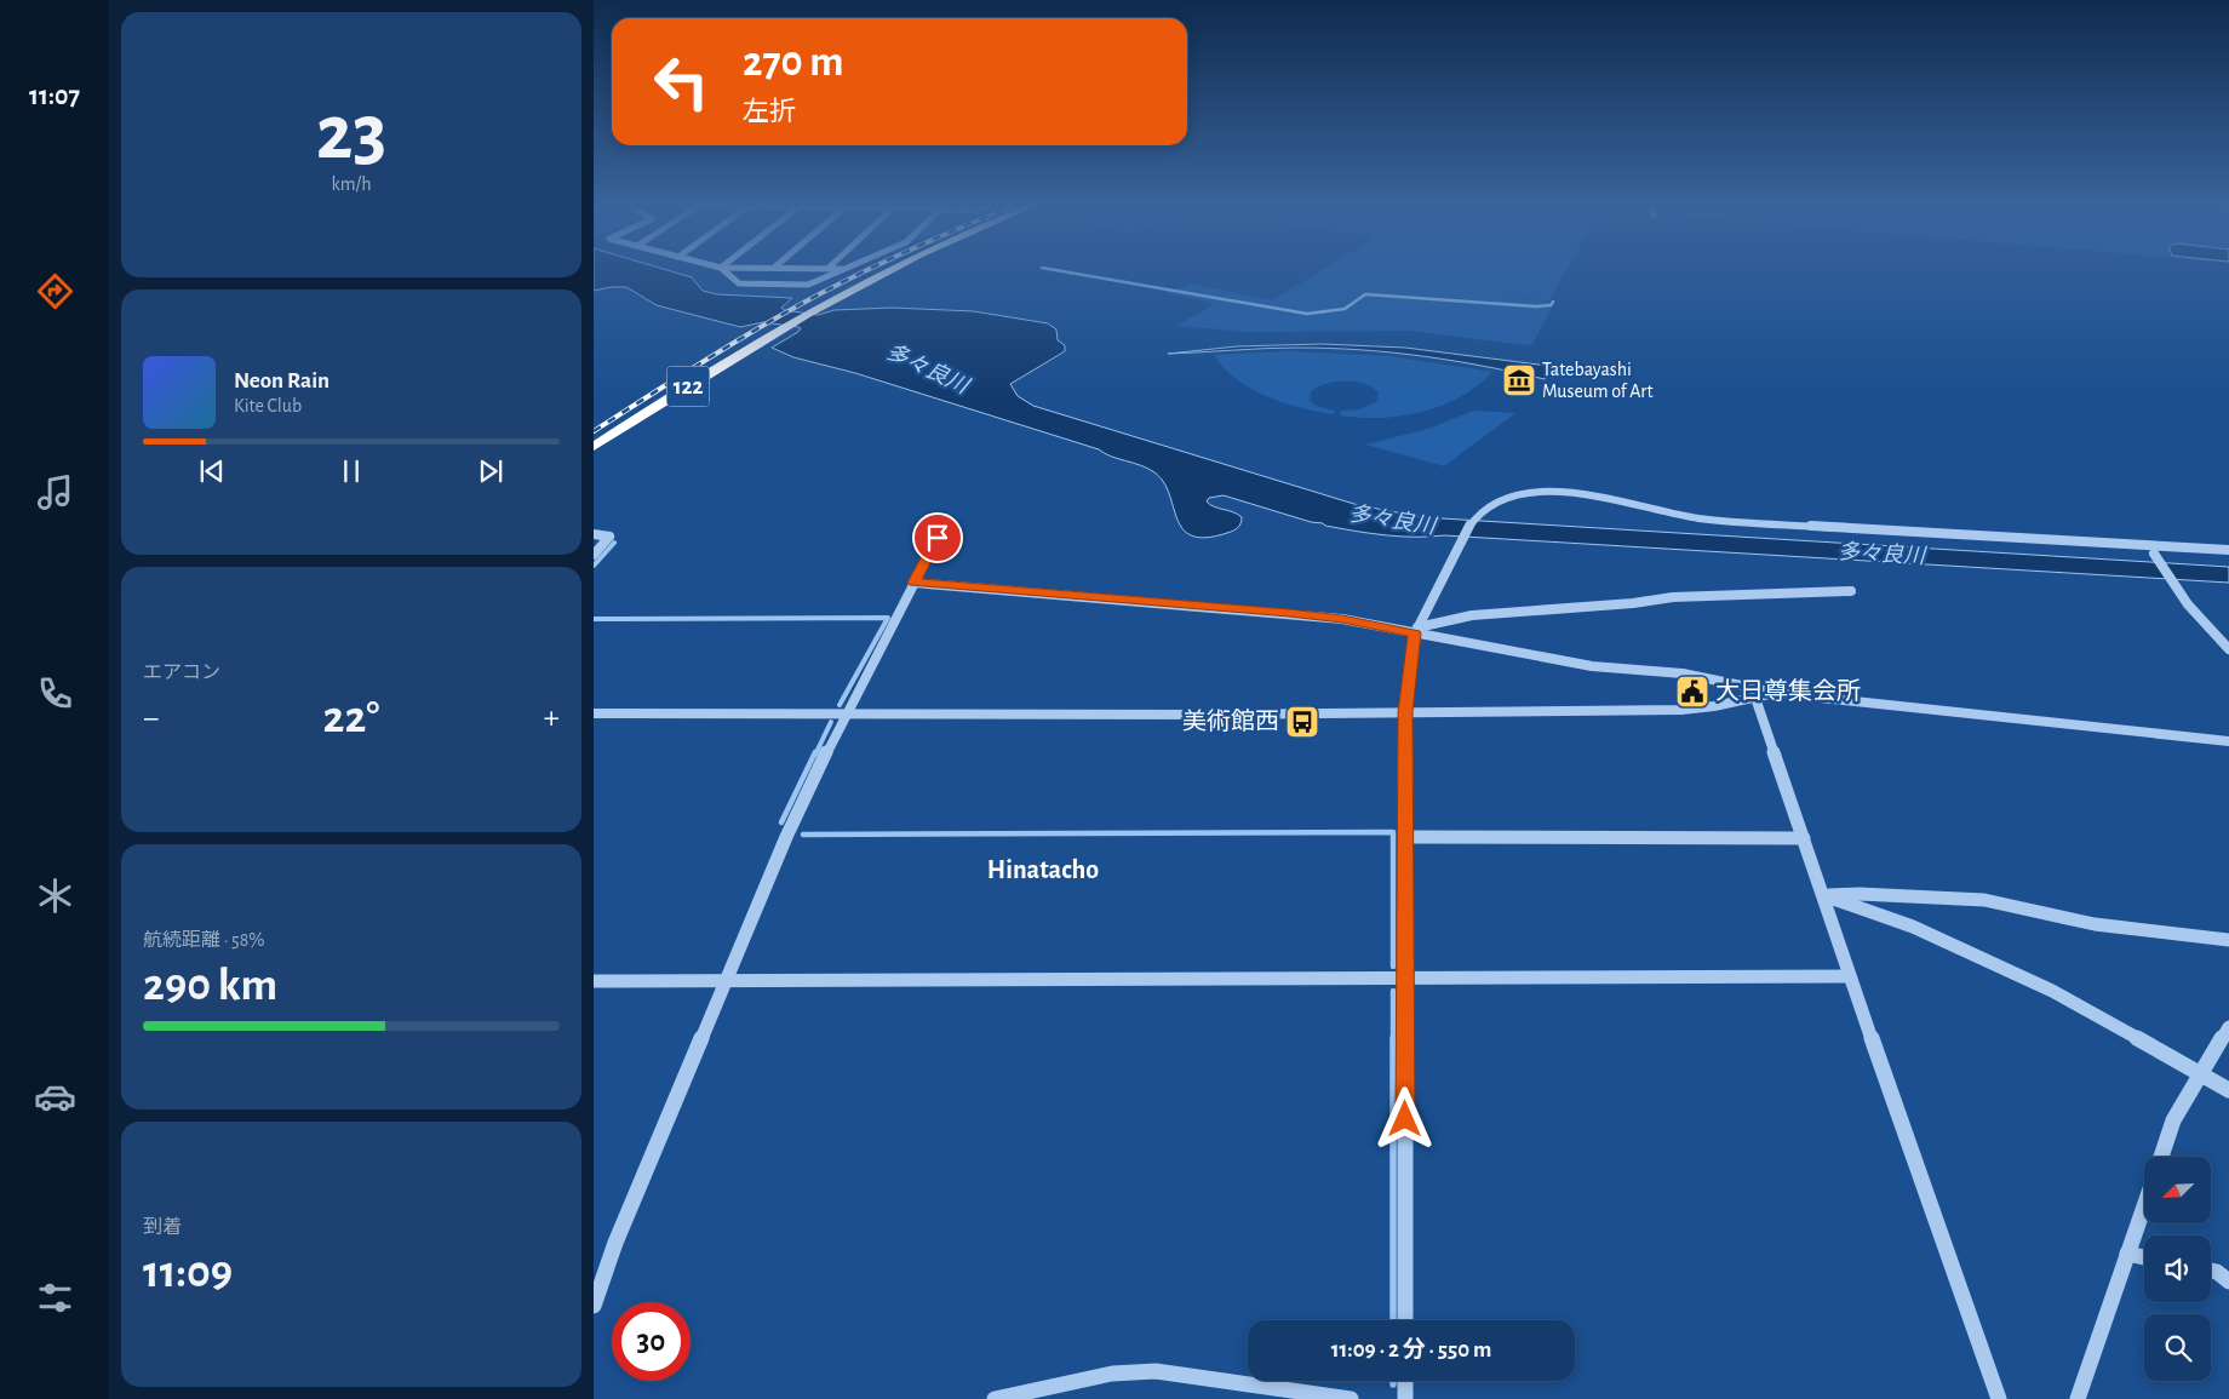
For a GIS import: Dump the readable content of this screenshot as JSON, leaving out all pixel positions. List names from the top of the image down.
{
  "streets": {
    "highway": ["122"]
  },
  "districts": ["Hinatacho"],
  "water": ["多々良川"],
  "places": {
    "museum": ["Tatebayashi Museum of Art"],
    "public building": ["大日尊集会所"],
    "bus stop": ["美術館西"]
  },
  "north": "bottom left",
  "page": {
    "tabs": "11:07",
    "tile": [
      ["23", "km/h"],
      "エアコン",
      ["航続距離 · 58%", "290 km"],
      ["到着", "11:09"]
    ],
    "turn": ["270 m", "左折"],
    "song": ["Neon Rain", "Kite Club"],
    "heat": ["−", "22°", "+"],
    "limit": "30",
    "trip": "11:09 · 2 分 · 550 m"
  }
}
